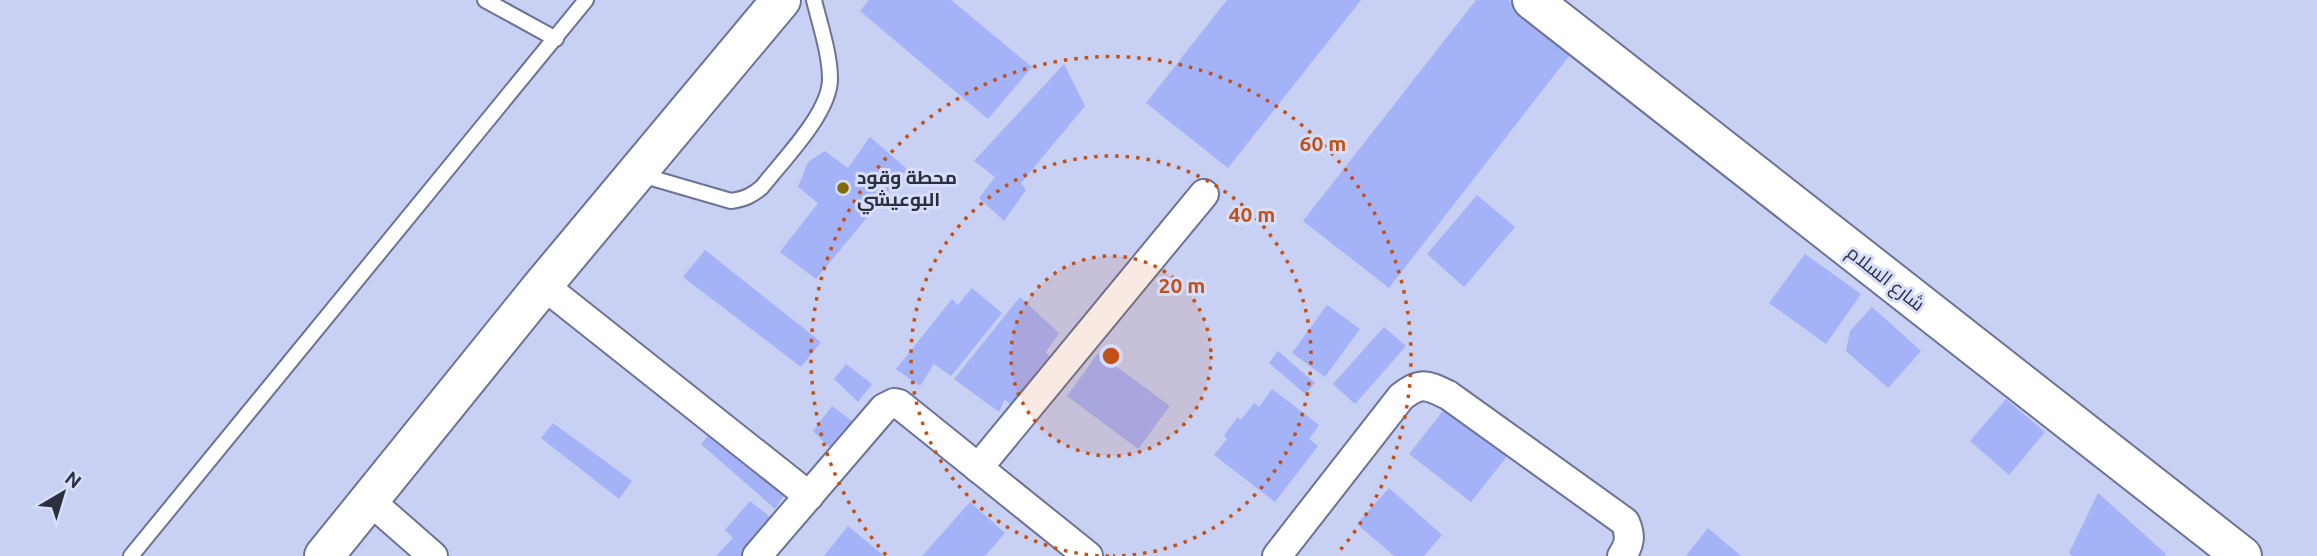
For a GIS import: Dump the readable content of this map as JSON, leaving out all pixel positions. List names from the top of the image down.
{
  "streets": {
    "main road": ["شارع السلام"]
  },
  "places": ["محطة وقود البوعيشي"],
  "north": "top right",
  "rings": ["60 m", "40 m", "20 m"]
}
